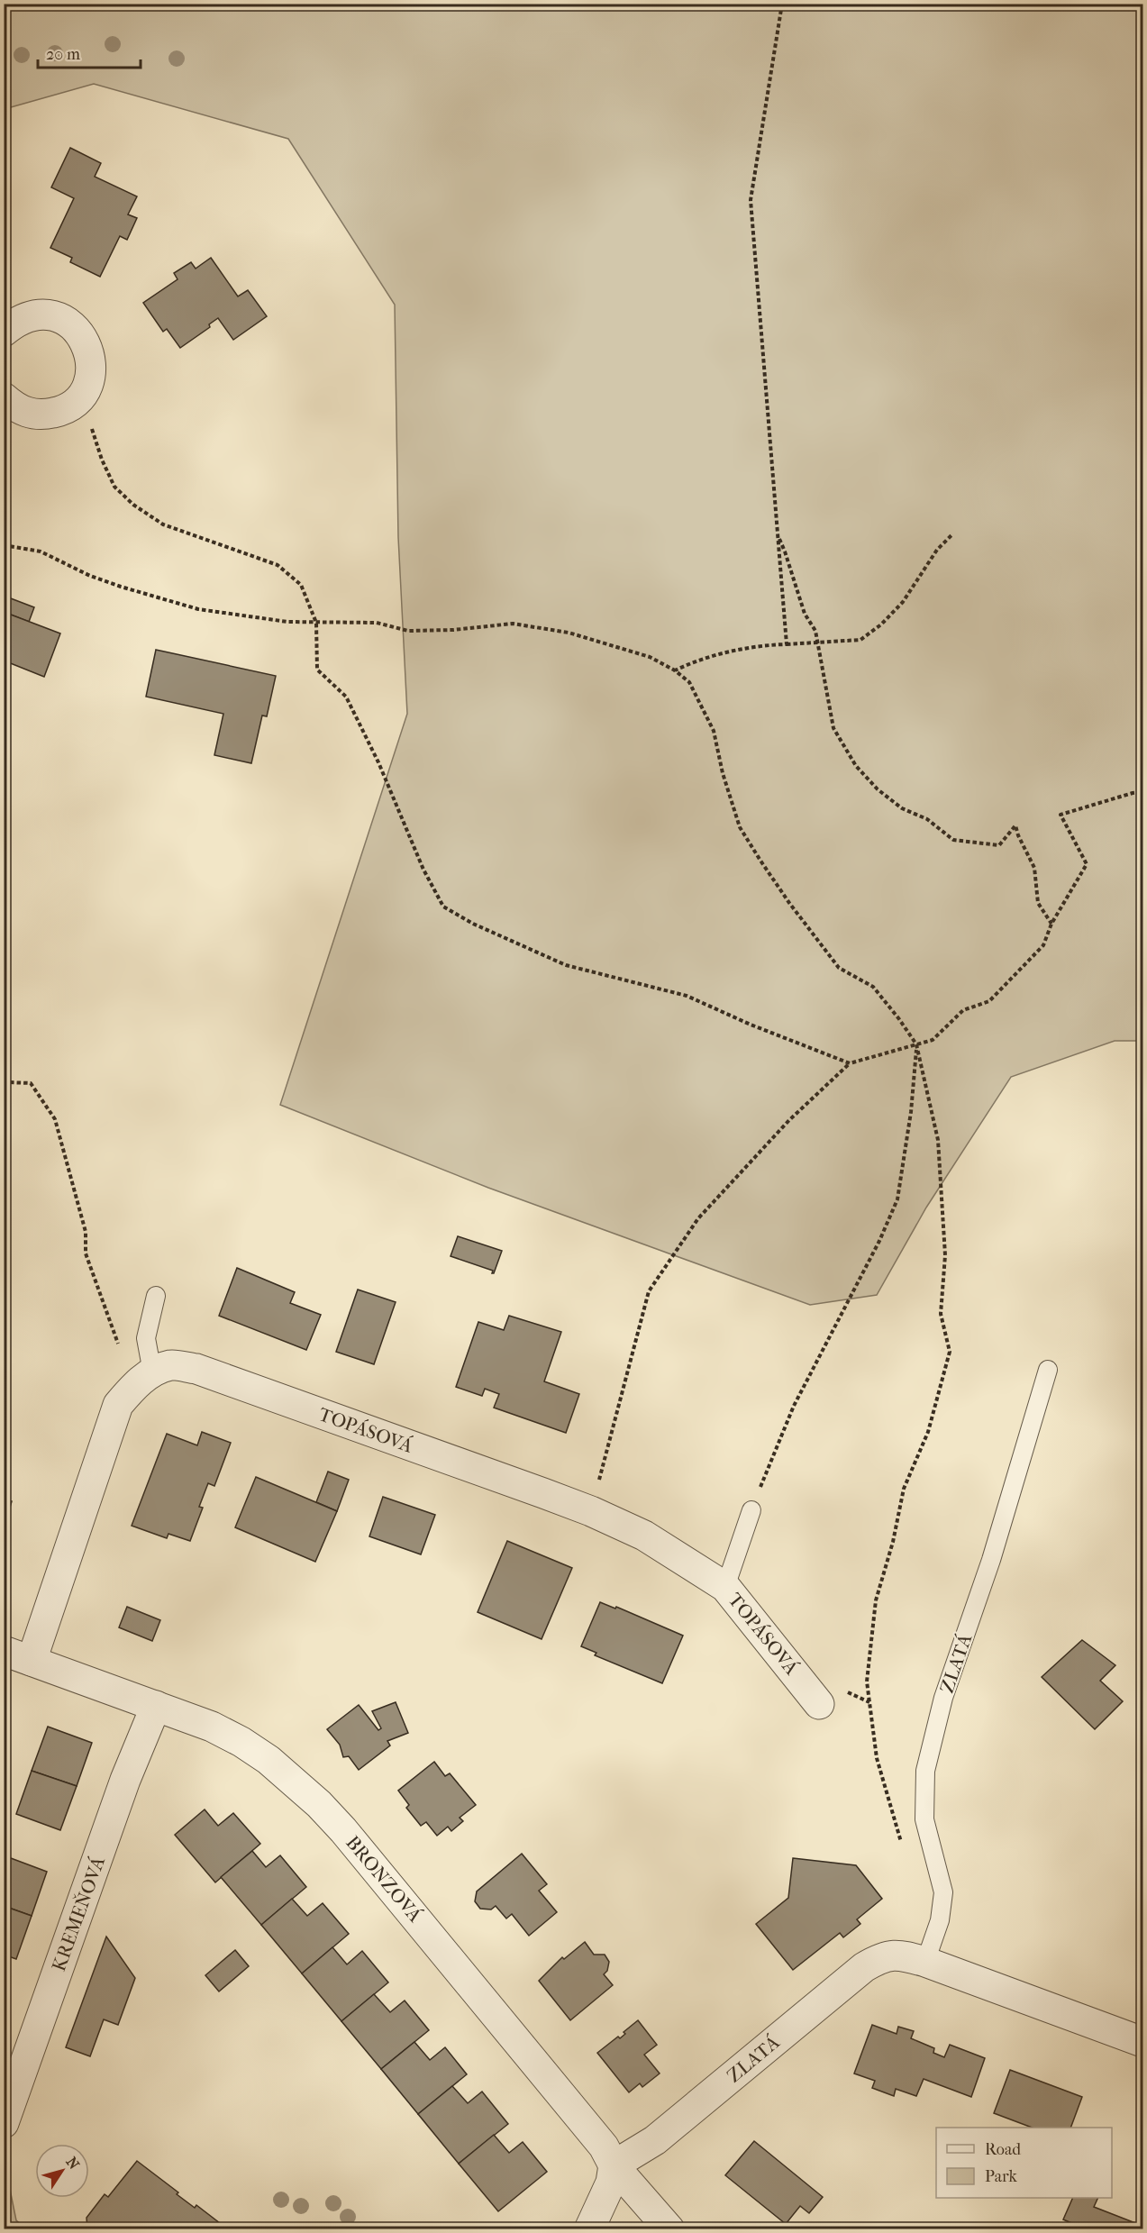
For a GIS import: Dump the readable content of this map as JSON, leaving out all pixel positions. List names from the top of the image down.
{
  "streets": {
    "street": [
      "TOPÁSOVÁ",
      "ZLATÁ",
      "BRONZOVÁ",
      "KREMEŇOVÁ"
    ]
  },
  "crossings": [
    ["ZLATÁ", "BRONZOVÁ"],
    ["BRONZOVÁ", "KREMEŇOVÁ"]
  ],
  "legend": ["Road", "Park"],
  "scale_bar": "20 m",
  "north": "top right"
}
